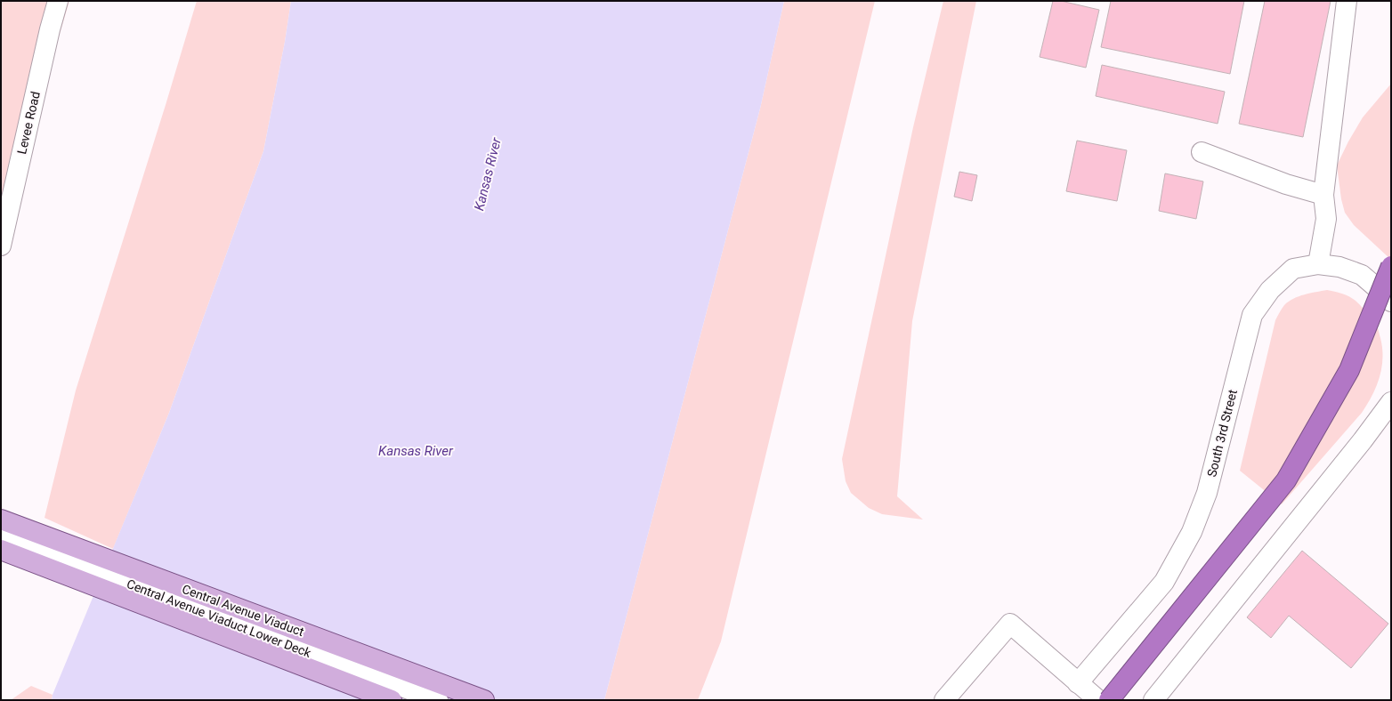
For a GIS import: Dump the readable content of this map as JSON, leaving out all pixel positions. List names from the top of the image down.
{
  "streets": {
    "main road": ["Central Avenue Viaduct"],
    "street": ["Levee Road", "South 3rd Street", "Central Avenue Viaduct Lower Deck"]
  },
  "water": ["Kansas River"]
}
